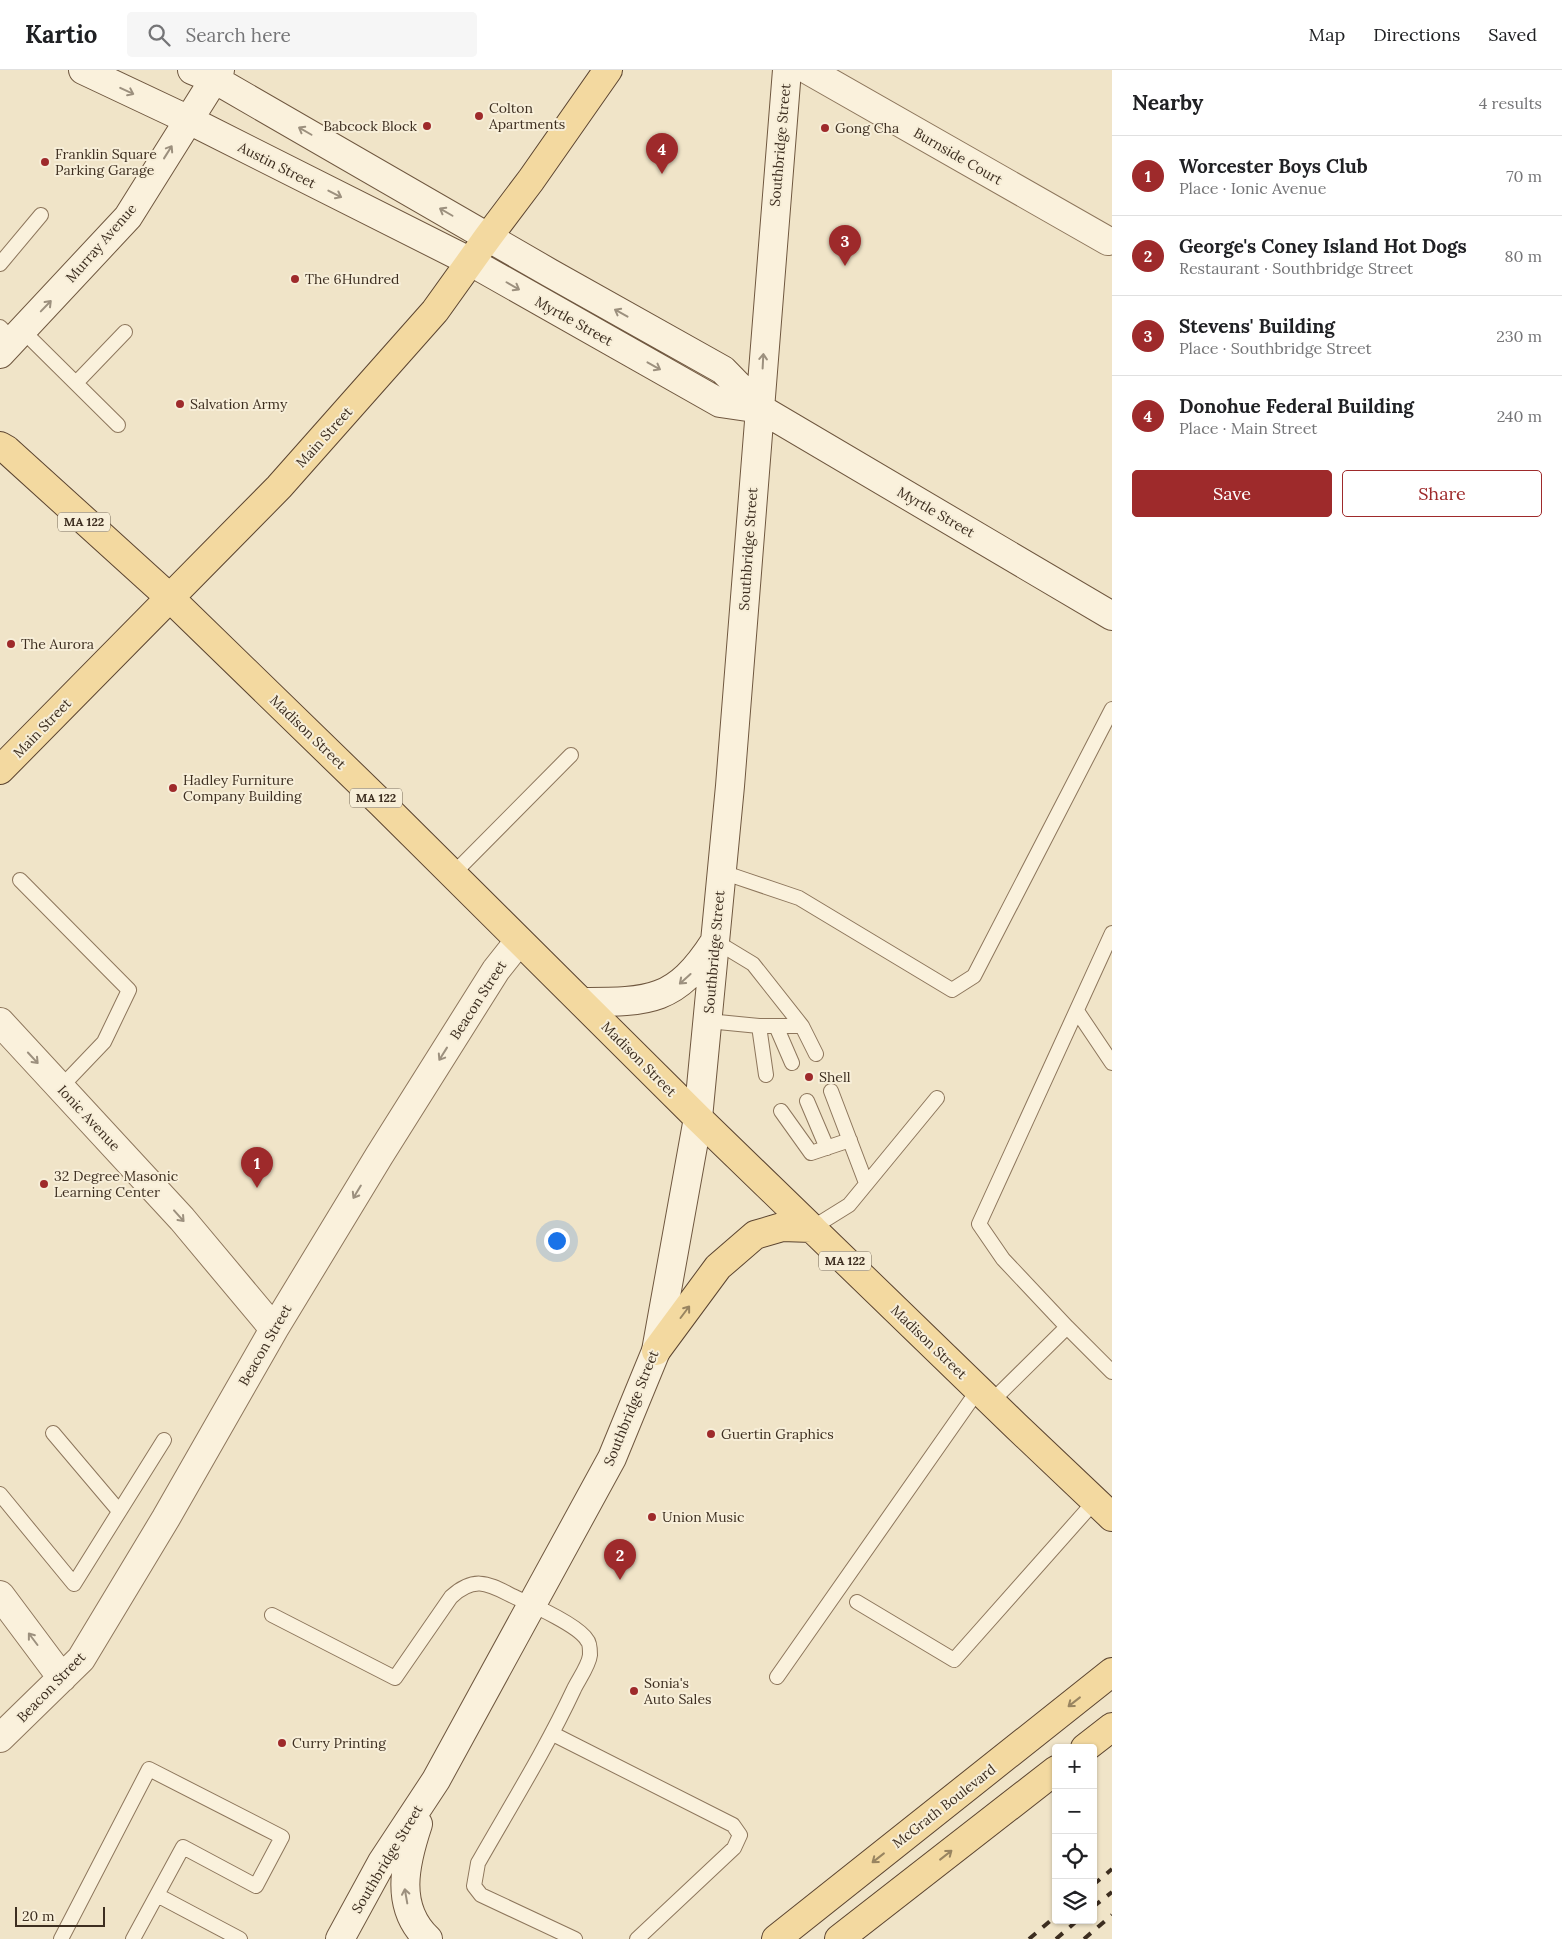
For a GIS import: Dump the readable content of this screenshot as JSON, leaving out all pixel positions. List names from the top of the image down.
{
  "streets": {
    "main road": [
      "Southbridge Street",
      "Burnside Court",
      "Austin Street",
      "Murray Avenue",
      "Myrtle Street",
      "Main Street",
      "MA 122",
      "Madison Street",
      "Beacon Street",
      "Ionic Avenue",
      "McGrath Boulevard"
    ]
  },
  "crossings": [
    ["Southbridge Street", "Myrtle Street"],
    ["Southbridge Street", "Madison Street"],
    ["Austin Street", "Murray Avenue"],
    ["Austin Street", "Myrtle Street"],
    ["Austin Street", "Main Street"],
    ["Myrtle Street", "Main Street"],
    ["Main Street", "MA 122"],
    ["Main Street", "Madison Street"],
    ["MA 122", "Madison Street"],
    ["Madison Street", "Beacon Street"],
    ["Beacon Street", "Ionic Avenue"]
  ],
  "one_way": ["Murray Avenue", "Beacon Street", "Ionic Avenue"],
  "places": [
    "Colton Apartments",
    "Babcock Block",
    "Gong Cha",
    "Franklin Square Parking Garage",
    "The 6Hundred",
    "Salvation Army",
    "The Aurora",
    "Hadley Furniture Company Building",
    "Shell",
    "32 Degree Masonic Learning Center",
    "Guertin Graphics",
    "Union Music",
    "Sonia's Auto Sales",
    "Curry Printing"
  ],
  "scale_bar": "20 m",
  "page": {
    "header": "Kartio",
    "search": "Search here",
    "nav": ["Map", "Directions", "Saved"],
    "heading": ["Nearby", "4 results"],
    "pins": [
      "4",
      "3",
      "1",
      "2"
    ],
    "list": [
      {
        "mark": "1",
        "name": "Worcester Boys Club",
        "note": "Place · Ionic Avenue",
        "value": "70 m"
      },
      {
        "mark": "2",
        "name": "George's Coney Island Hot Dogs",
        "note": "Restaurant · Southbridge Street",
        "value": "80 m"
      },
      {
        "mark": "3",
        "name": "Stevens' Building",
        "note": "Place · Southbridge Street",
        "value": "230 m"
      },
      {
        "mark": "4",
        "name": "Donohue Federal Building",
        "note": "Place · Main Street",
        "value": "240 m"
      }
    ],
    "buttons": ["Save", "Share"],
    "map_buttons": ["+", "−"],
    "scale": "20 m"
  }
}
